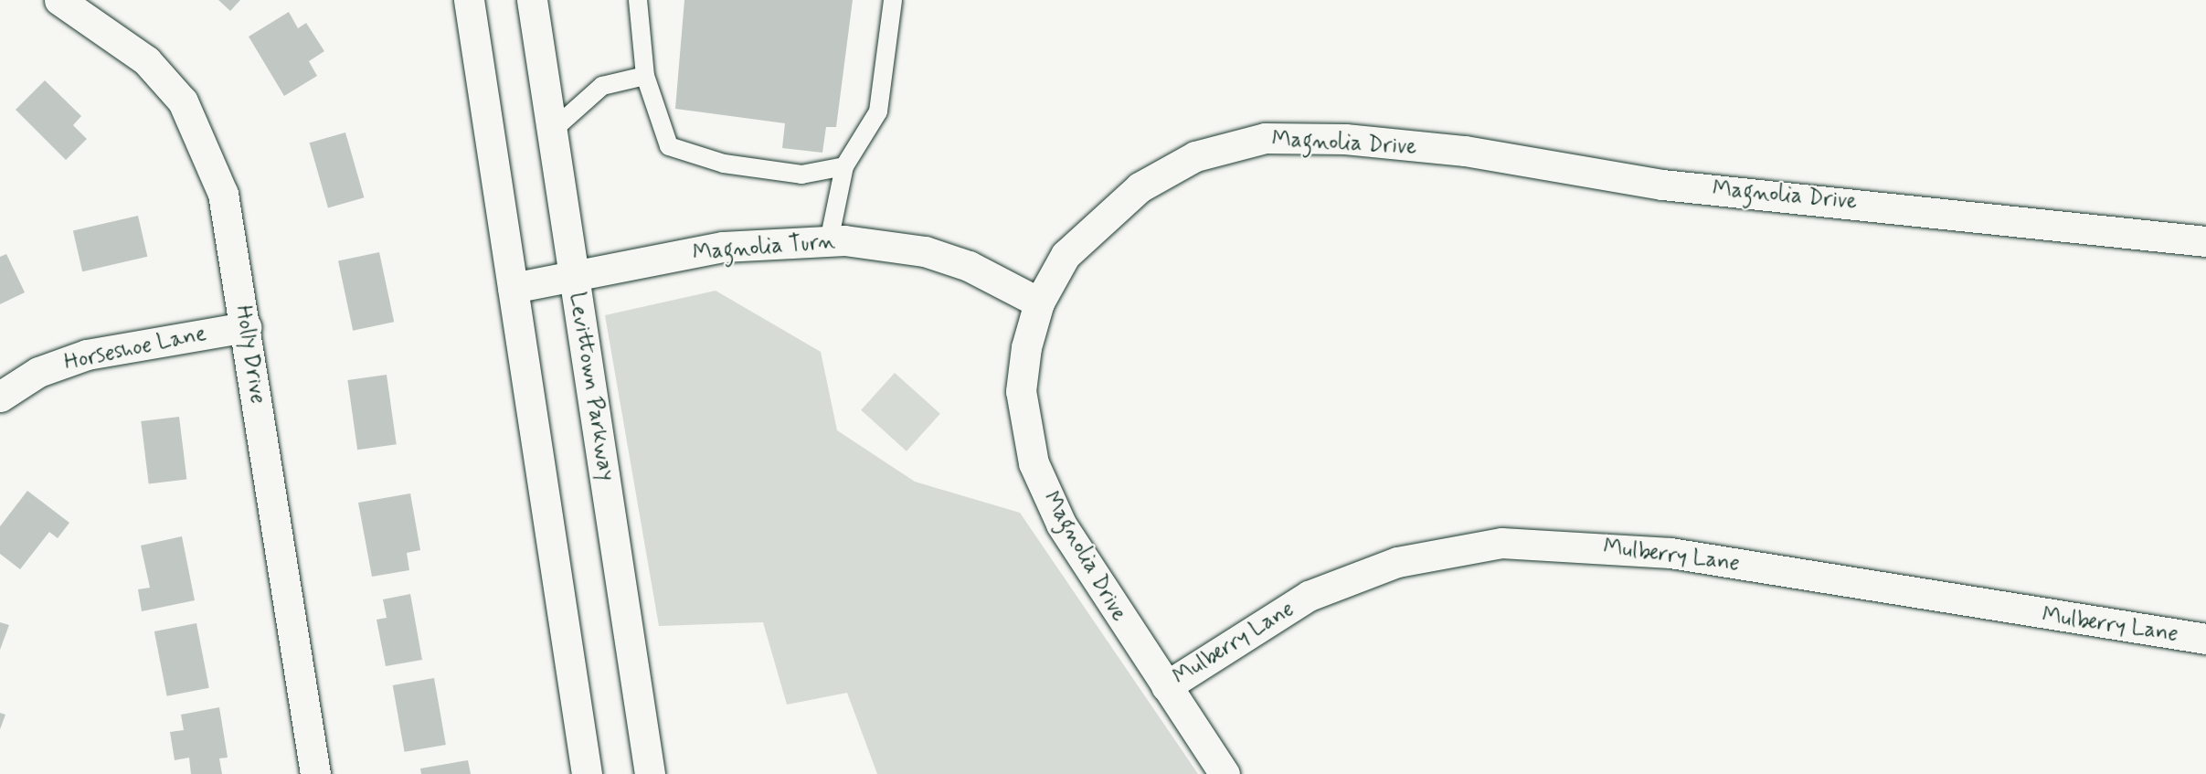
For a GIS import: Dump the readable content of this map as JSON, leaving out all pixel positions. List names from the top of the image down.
{
  "streets": {
    "street": [
      "Magnolia Drive",
      "Magnolia Turn",
      "Horseshoe Lane",
      "Holly Drive",
      "Levittown Parkway",
      "Mulberry Lane"
    ]
  },
  "crossings": [
    ["Magnolia Drive", "Magnolia Turn"],
    ["Magnolia Drive", "Mulberry Lane"],
    ["Magnolia Turn", "Levittown Parkway"],
    ["Horseshoe Lane", "Holly Drive"]
  ]
}
